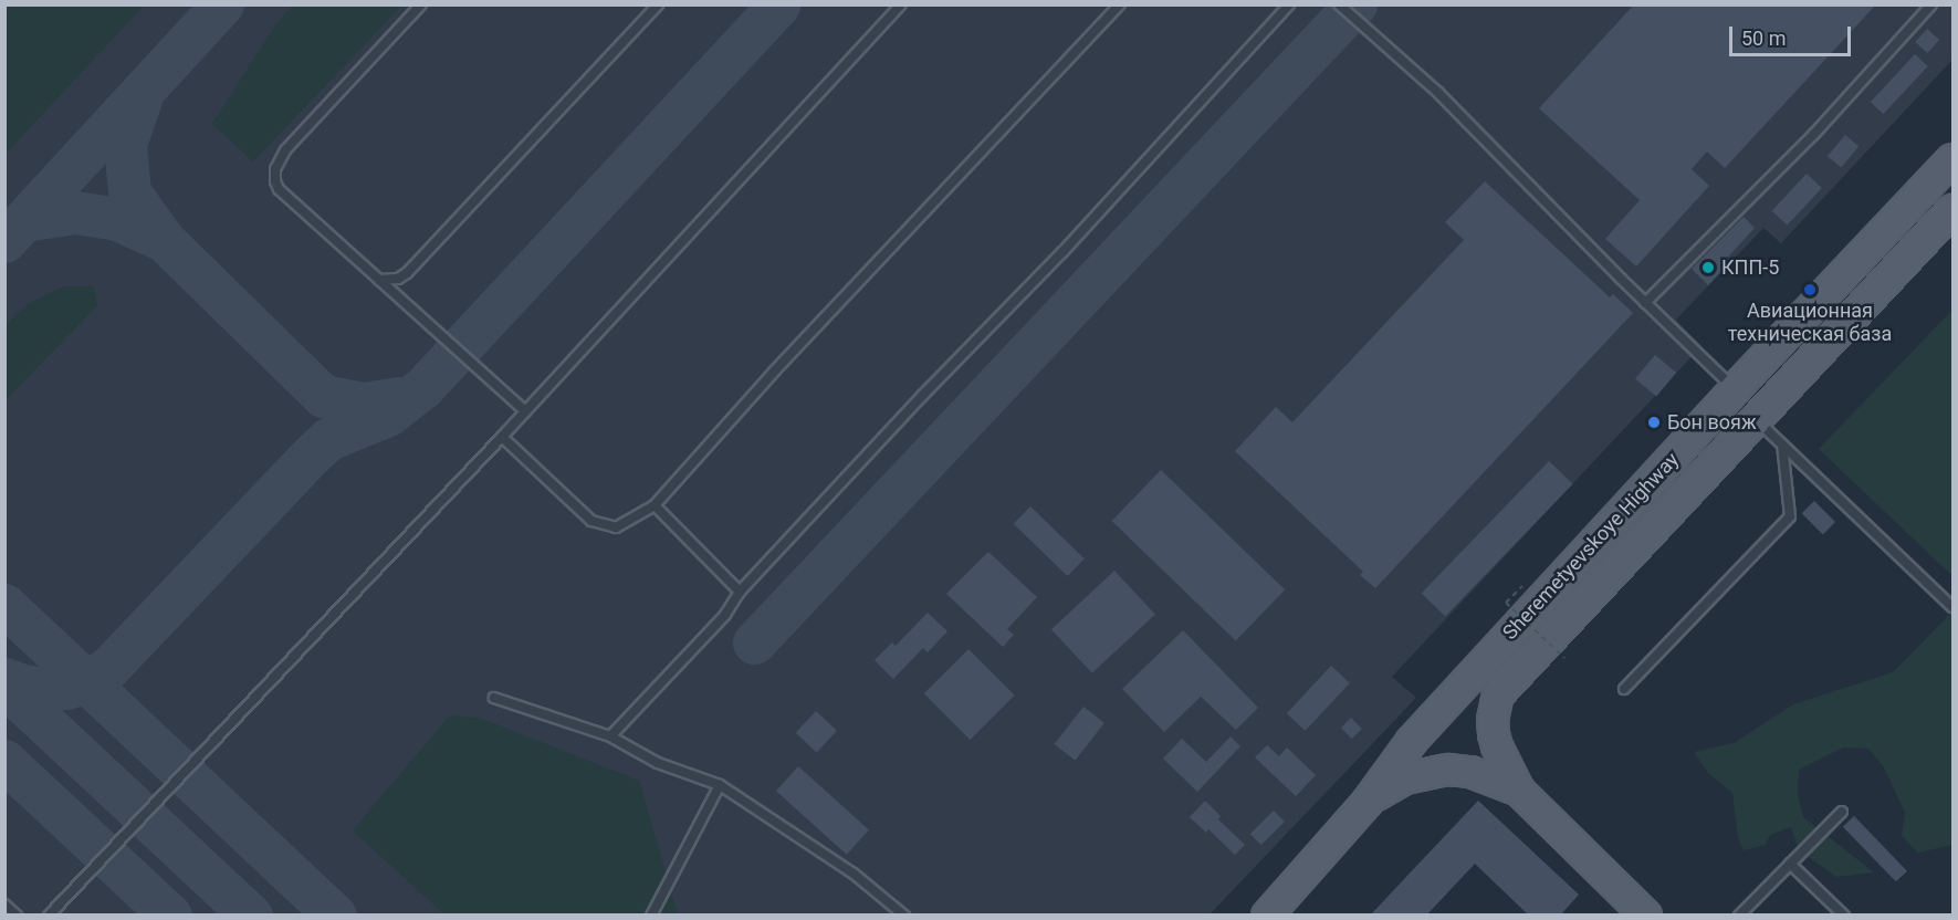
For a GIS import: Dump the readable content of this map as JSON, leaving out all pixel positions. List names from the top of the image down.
{
  "streets": {
    "main road": ["Sheremetyevskoye Highway"]
  },
  "places": ["КПП-5", "Авиационная техническая база", "Бон вояж"],
  "scale_bar": "50 m"
}
